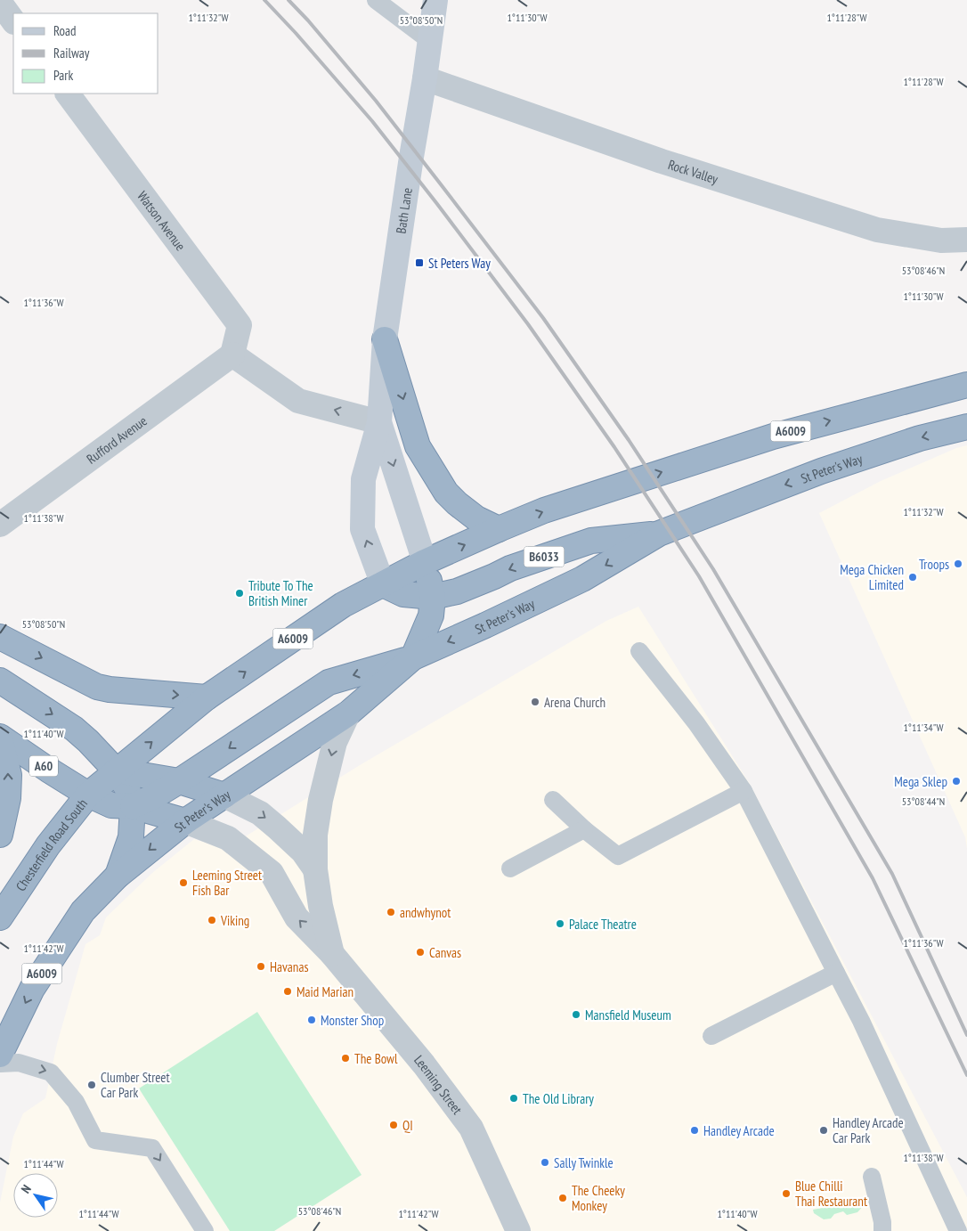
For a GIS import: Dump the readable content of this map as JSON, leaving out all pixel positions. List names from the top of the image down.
{
  "streets": {
    "highway": [
      "A6009",
      "St Peter's Way",
      "B6033",
      "A60",
      "Chesterfield Road South"
    ],
    "main road": ["Bath Lane"],
    "street": [
      "Rock Valley",
      "Watson Avenue",
      "Rufford Avenue",
      "Leeming Street"
    ]
  },
  "crossings": [
    ["Rock Valley", "Bath Lane"],
    ["Bath Lane", "A6009"],
    ["Bath Lane", "B6033"],
    ["Watson Avenue", "Rufford Avenue"],
    ["A6009", "B6033"],
    ["A6009", "A60"],
    ["A6009", "Chesterfield Road South"],
    ["St Peter's Way", "B6033"],
    ["St Peter's Way", "Leeming Street"],
    ["A60", "Chesterfield Road South"]
  ],
  "places": {
    "transit": ["St Peters Way"],
    "other": [
      "Troops",
      "Mega Chicken Limited",
      "Tribute To The British Miner",
      "Arena Church",
      "Mega Sklep",
      "Leeming Street Fish Bar",
      "andwhynot",
      "Viking",
      "Palace Theatre",
      "Canvas",
      "Havanas",
      "Maid Marian",
      "Mansfield Museum",
      "Monster Shop",
      "The Bowl",
      "Clumber Street Car Park",
      "The Old Library",
      "QI",
      "Handley Arcade",
      "Handley Arcade Car Park",
      "Sally Twinkle",
      "Blue Chilli Thai Restaurant",
      "The Cheeky Monkey"
    ]
  },
  "legend": ["Road", "Railway", "Park"],
  "north": "top left",
  "coordinates": [
    "1°11'32\"W",
    "1°11'30\"W",
    "1°11'28\"W",
    "53°08'50\"N",
    "53°08'46\"N",
    "1°11'36\"W",
    "1°11'38\"W",
    "1°11'34\"W",
    "1°11'40\"W",
    "53°08'44\"N",
    "1°11'42\"W",
    "1°11'44\"W"
  ]
}
